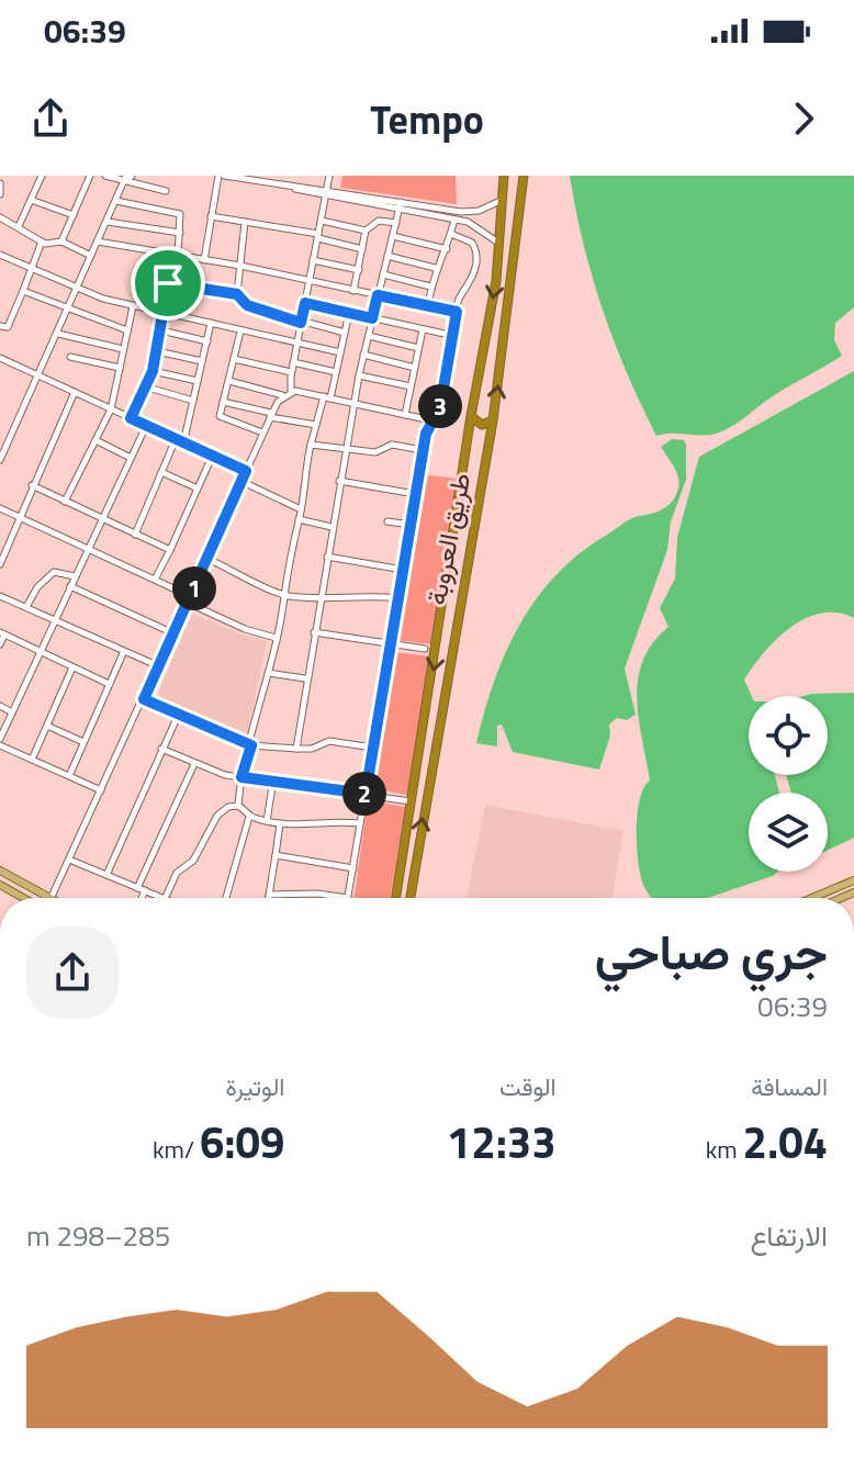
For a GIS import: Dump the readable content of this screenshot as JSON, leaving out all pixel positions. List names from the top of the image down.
{
  "streets": {
    "highway": ["طريق العروبة"]
  },
  "page": {
    "status": "06:39",
    "header": "Tempo",
    "pins": ["3", "1", "2"],
    "heading": ["جري صباحي", "06:39"],
    "stats": [
      ["المسافة", "2.04 km"],
      ["الوقت", "12:33"],
      ["الوتيرة", "6:09 /km"]
    ],
    "chart": ["الارتفاع", "285–298 m"]
  }
}
